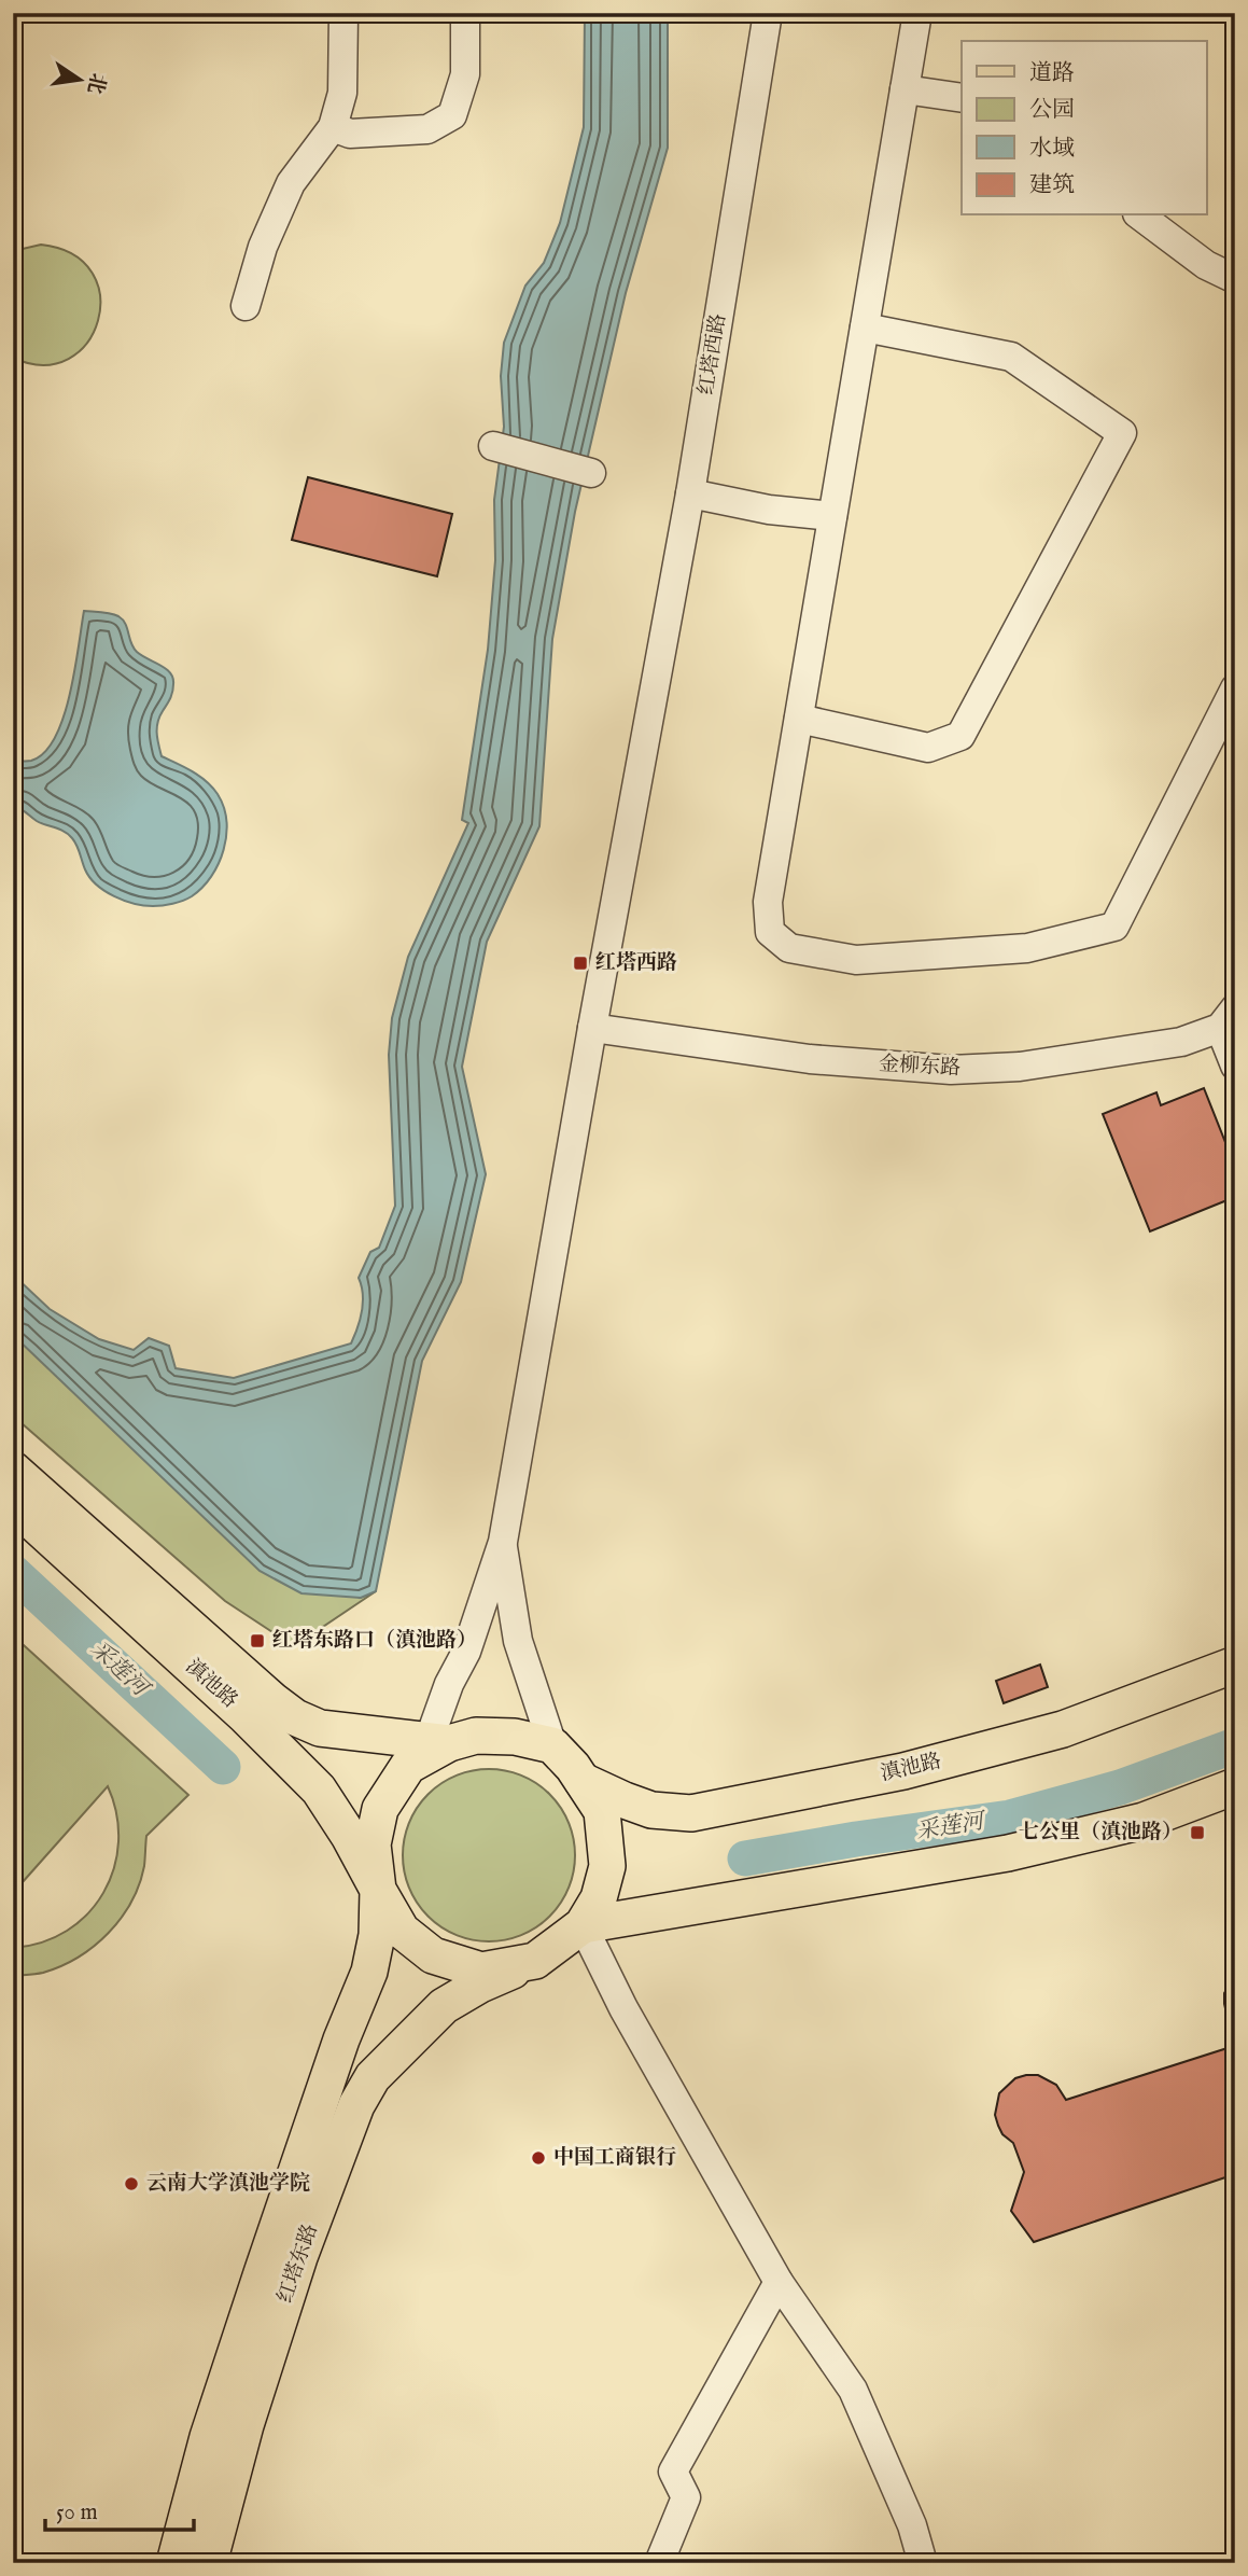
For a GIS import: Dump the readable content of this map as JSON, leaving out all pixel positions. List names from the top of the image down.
{
  "streets": {
    "main road": ["滇池路", "红塔东路"],
    "street": ["红塔西路", "金柳东路"]
  },
  "crossings": [
    ["红塔西路", "金柳东路"],
    ["滇池路", "红塔东路"]
  ],
  "water": ["采莲河"],
  "places": {
    "transit": ["红塔西路", "红塔东路口（滇池路）", "七公里（滇池路）"],
    "other": ["中国工商银行", "云南大学滇池学院"]
  },
  "legend": [
    "道路",
    "公园",
    "水域",
    "建筑"
  ],
  "scale_bar": "50 m",
  "north": "right"
}
